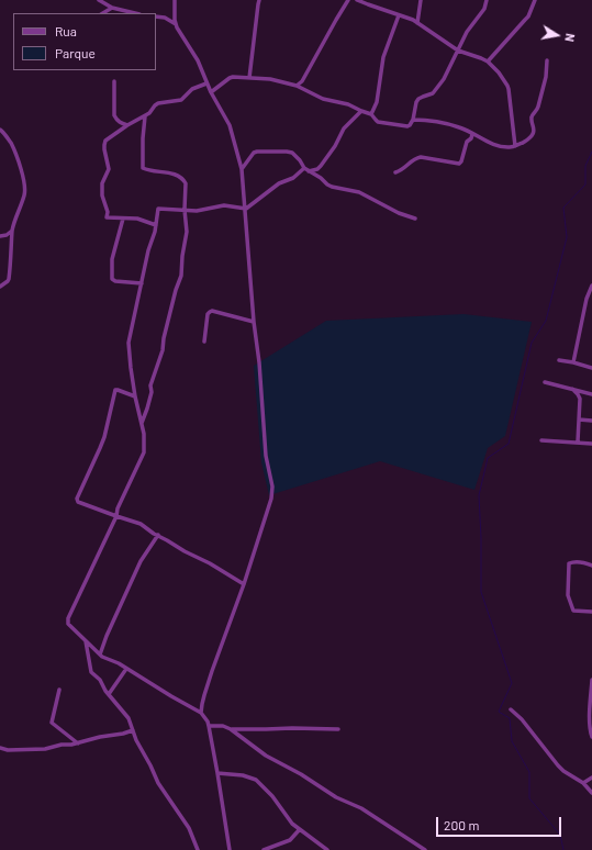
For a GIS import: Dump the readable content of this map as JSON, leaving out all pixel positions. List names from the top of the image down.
{
  "legend": ["Rua", "Parque"],
  "scale_bar": "200 m",
  "north": "right"
}
